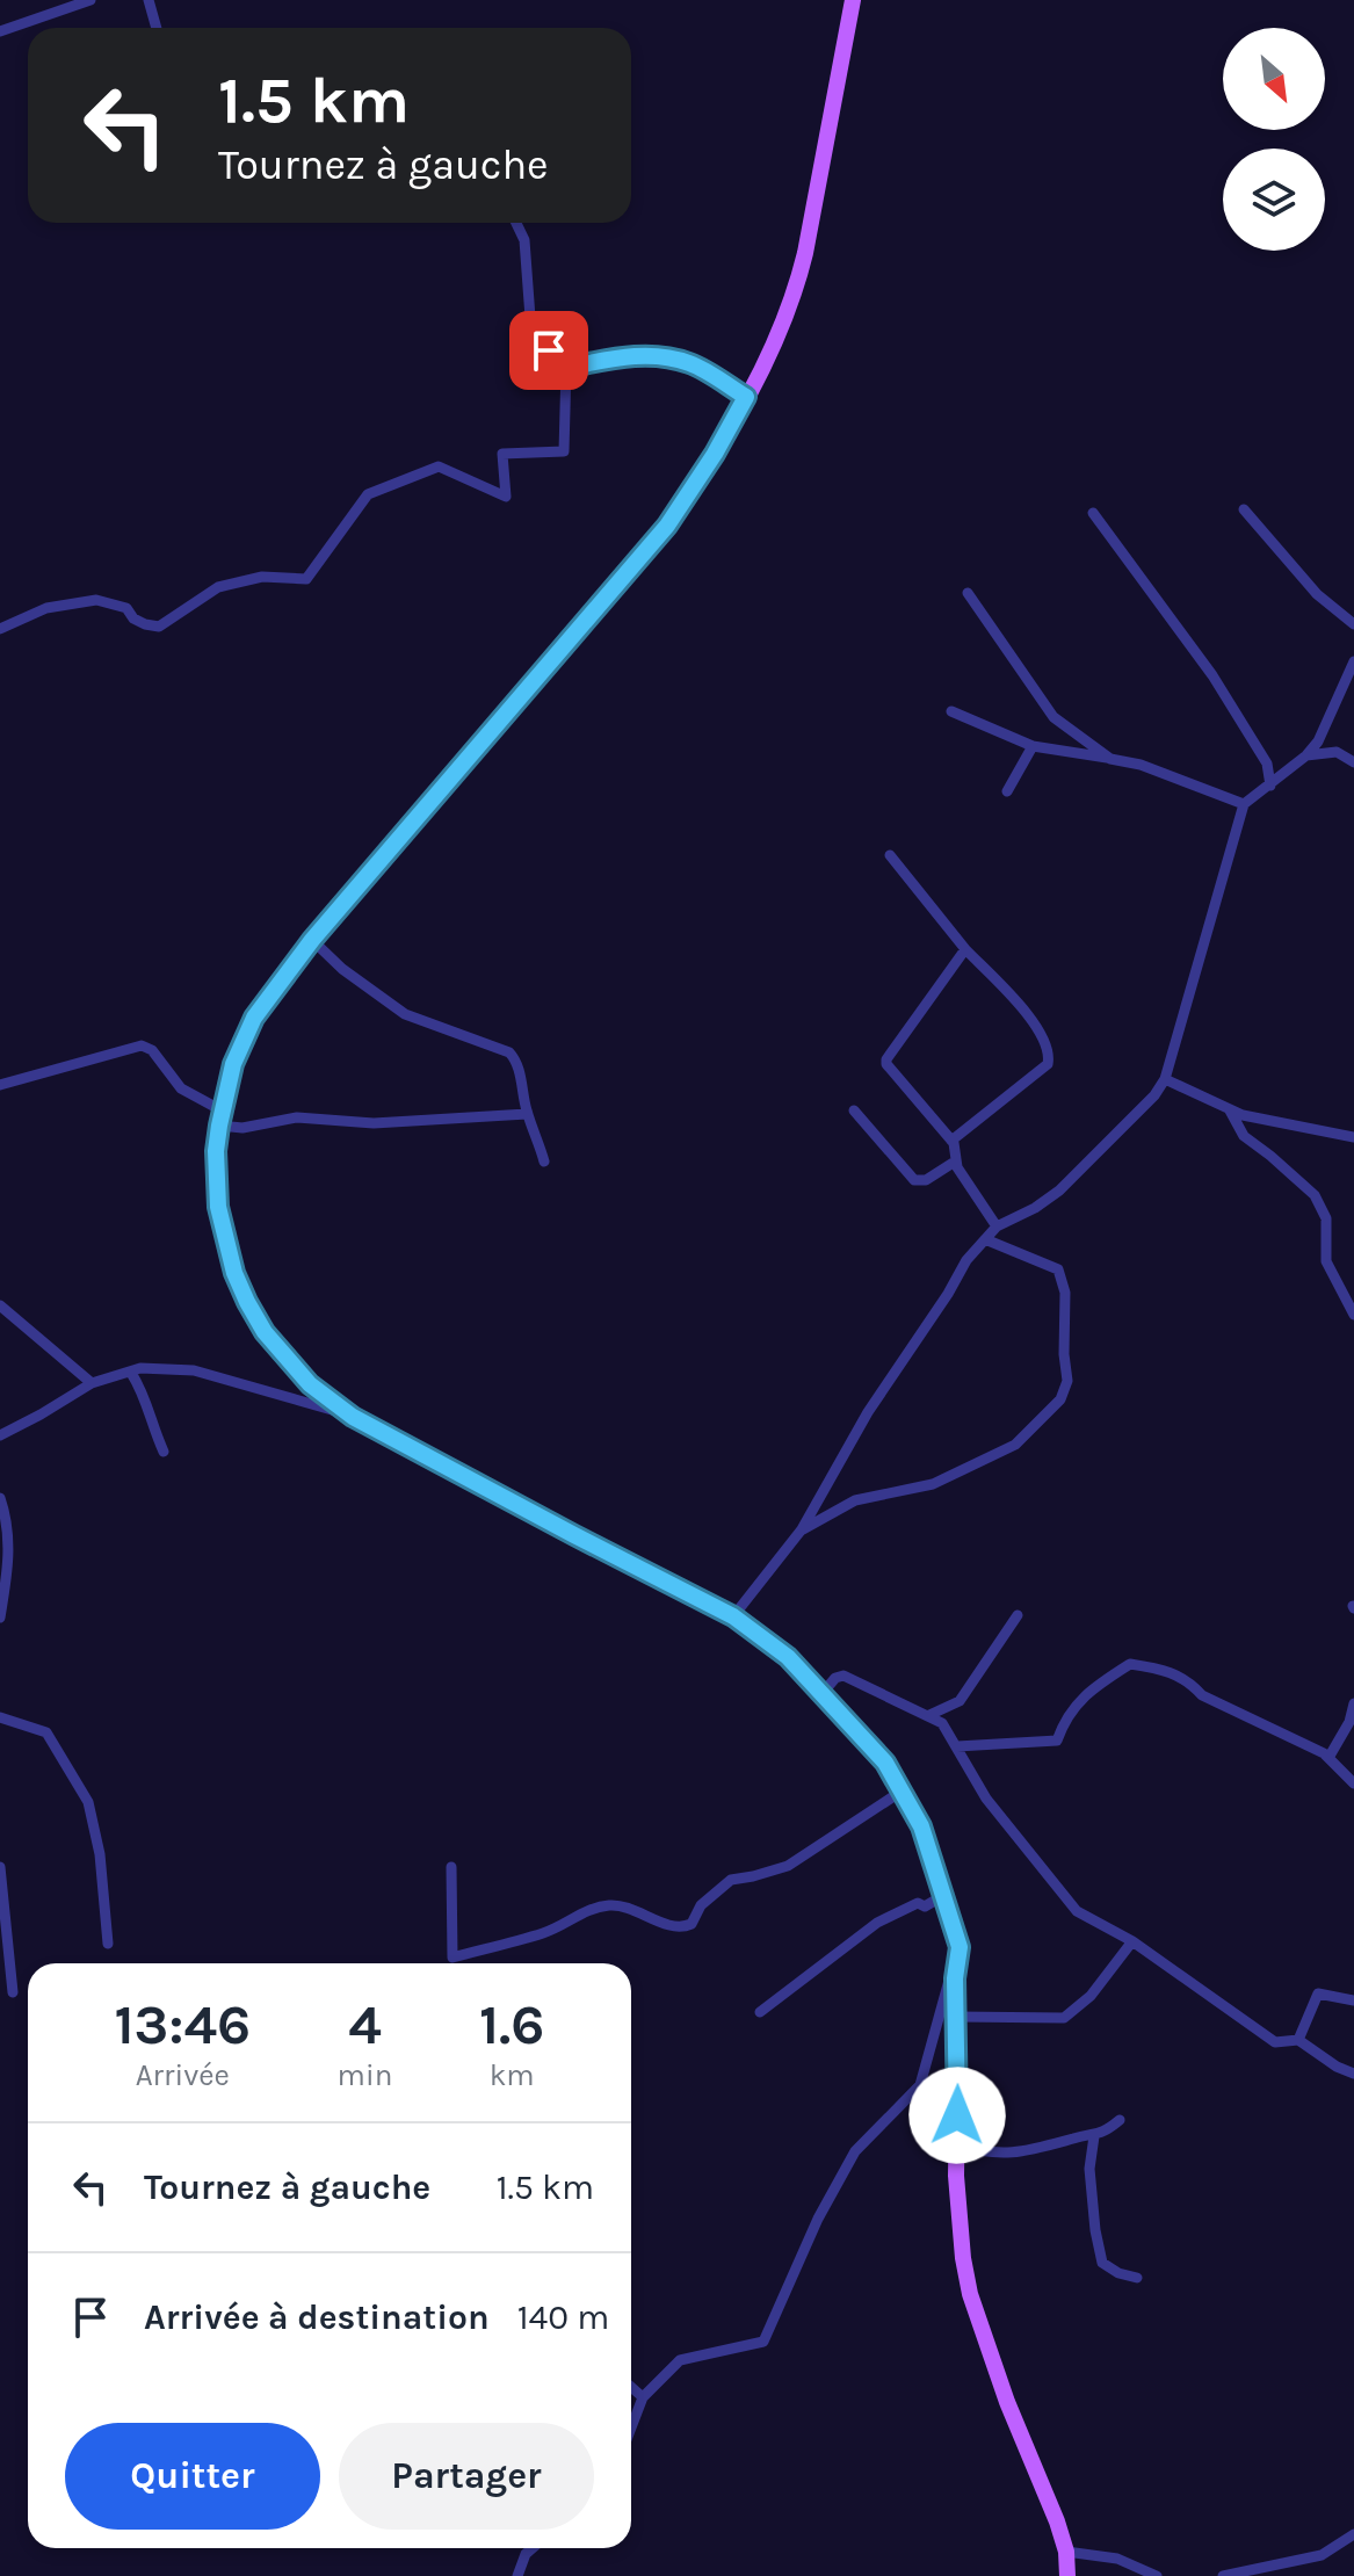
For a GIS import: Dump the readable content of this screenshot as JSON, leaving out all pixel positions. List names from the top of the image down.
{
  "north": "bottom right",
  "page": {
    "turn": ["1.5 km", "Tournez à gauche"],
    "eta": [
      "13:46",
      "Arrivée",
      "4",
      "min",
      "1.6",
      "km"
    ],
    "list": [
      {
        "name": "Tournez à gauche",
        "value": "1.5 km"
      },
      {
        "name": "Arrivée à destination",
        "value": "140 m"
      }
    ],
    "buttons": ["Quitter", "Partager"]
  }
}
